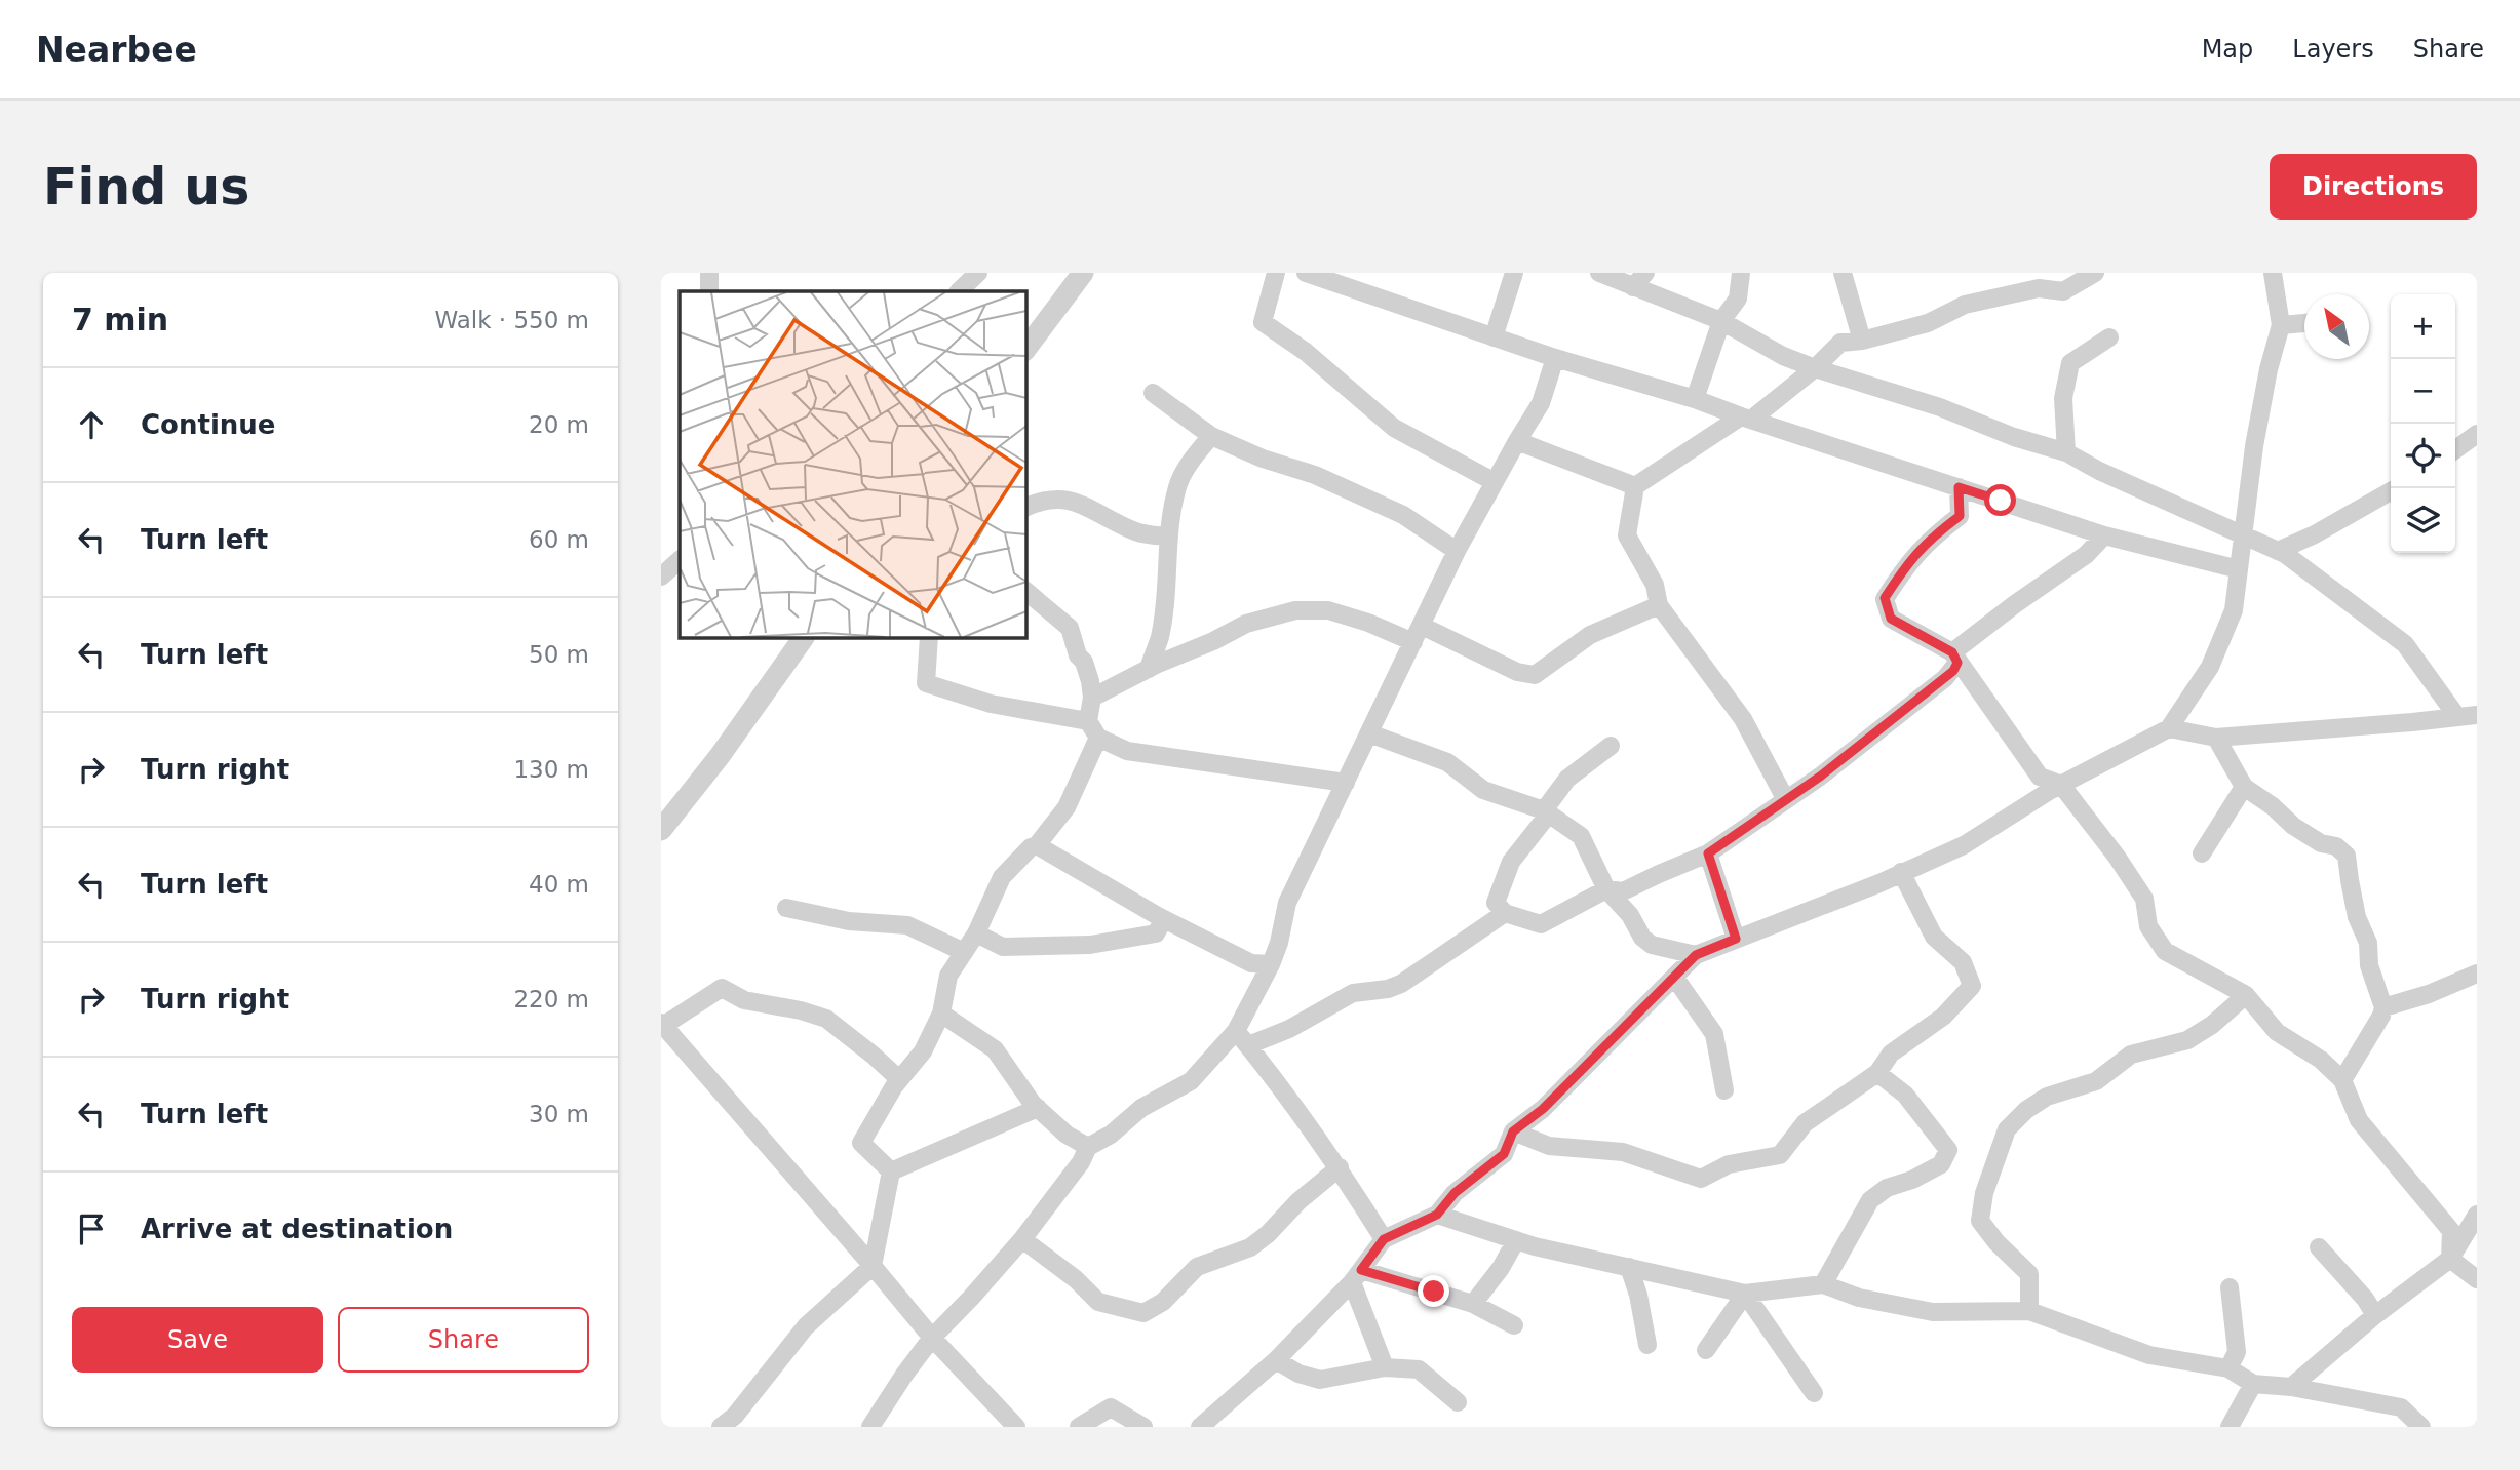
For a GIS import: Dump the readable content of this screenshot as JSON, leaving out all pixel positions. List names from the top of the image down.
{
  "north": "top left",
  "page": {
    "header": "Nearbee",
    "nav": ["Map", "Layers", "Share"],
    "buttons": [
      "Directions",
      ["Save", "Share"]
    ],
    "title": "Find us",
    "heading": ["7 min", "Walk · 550 m"],
    "map_buttons": ["+", "−"],
    "list": [
      ["Continue", "20 m"],
      ["Turn left", "60 m"],
      ["Turn left", "50 m"],
      ["Turn right", "130 m"],
      ["Turn left", "40 m"],
      ["Turn right", "220 m"],
      ["Turn left", "30 m"],
      "Arrive at destination"
    ]
  }
}
